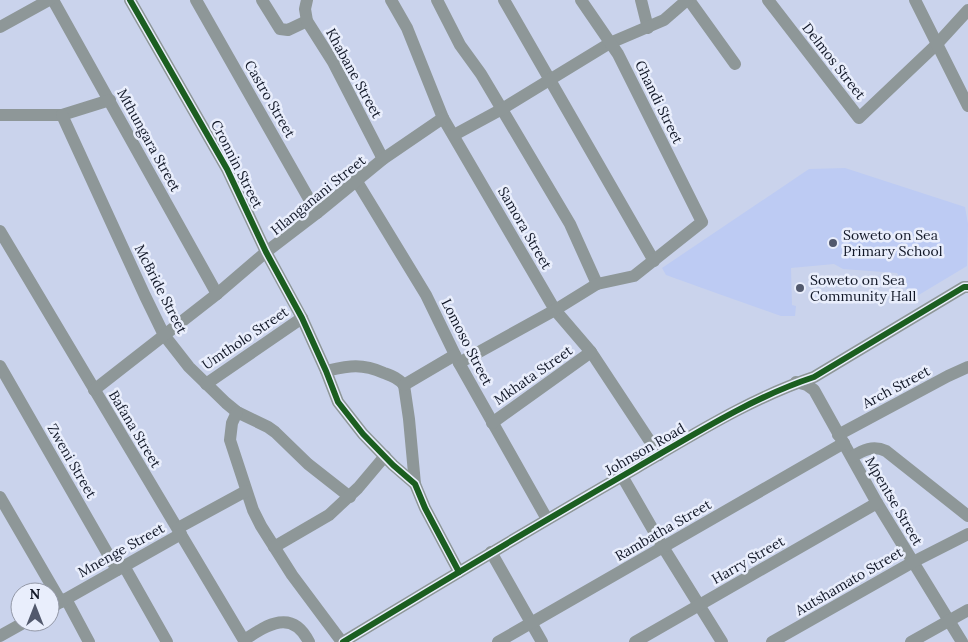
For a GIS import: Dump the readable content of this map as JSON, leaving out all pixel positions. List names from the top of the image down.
{
  "streets": {
    "street": [
      "Delmos Street",
      "Khabane Street",
      "Castro Street",
      "Ghandi Street",
      "Mthungara Street",
      "Cronnin Street",
      "Hlanganani Street",
      "Samora Street",
      "McBride Street",
      "Umtholo Street",
      "Lomoso Street",
      "Mkhata Street",
      "Arch Street",
      "Bafana Street",
      "Johnson Road",
      "Zweni Street",
      "Mpentse Street",
      "Rambatha Street",
      "Mnenge Street",
      "Harry Street",
      "Autshamato Street"
    ]
  },
  "crossings": [
    ["Khabane Street", "Hlanganani Street"],
    ["Castro Street", "Hlanganani Street"],
    ["Mthungara Street", "Hlanganani Street"],
    ["Cronnin Street", "Hlanganani Street"],
    ["Cronnin Street", "Umtholo Street"],
    ["Hlanganani Street", "Samora Street"],
    ["Hlanganani Street", "McBride Street"],
    ["Hlanganani Street", "Lomoso Street"],
    ["Hlanganani Street", "Bafana Street"],
    ["Samora Street", "Mkhata Street"],
    ["Samora Street", "Johnson Road"],
    ["McBride Street", "Umtholo Street"],
    ["Lomoso Street", "Mkhata Street"],
    ["Lomoso Street", "Johnson Road"],
    ["Arch Street", "Mpentse Street"],
    ["Arch Street", "Rambatha Street"],
    ["Bafana Street", "Mnenge Street"],
    ["Johnson Road", "Mpentse Street"],
    ["Zweni Street", "Mnenge Street"],
    ["Mpentse Street", "Rambatha Street"],
    ["Mpentse Street", "Harry Street"],
    ["Mpentse Street", "Autshamato Street"]
  ],
  "places": ["Soweto on Sea Primary School", "Soweto on Sea Community Hall"],
  "north": "top"
}
